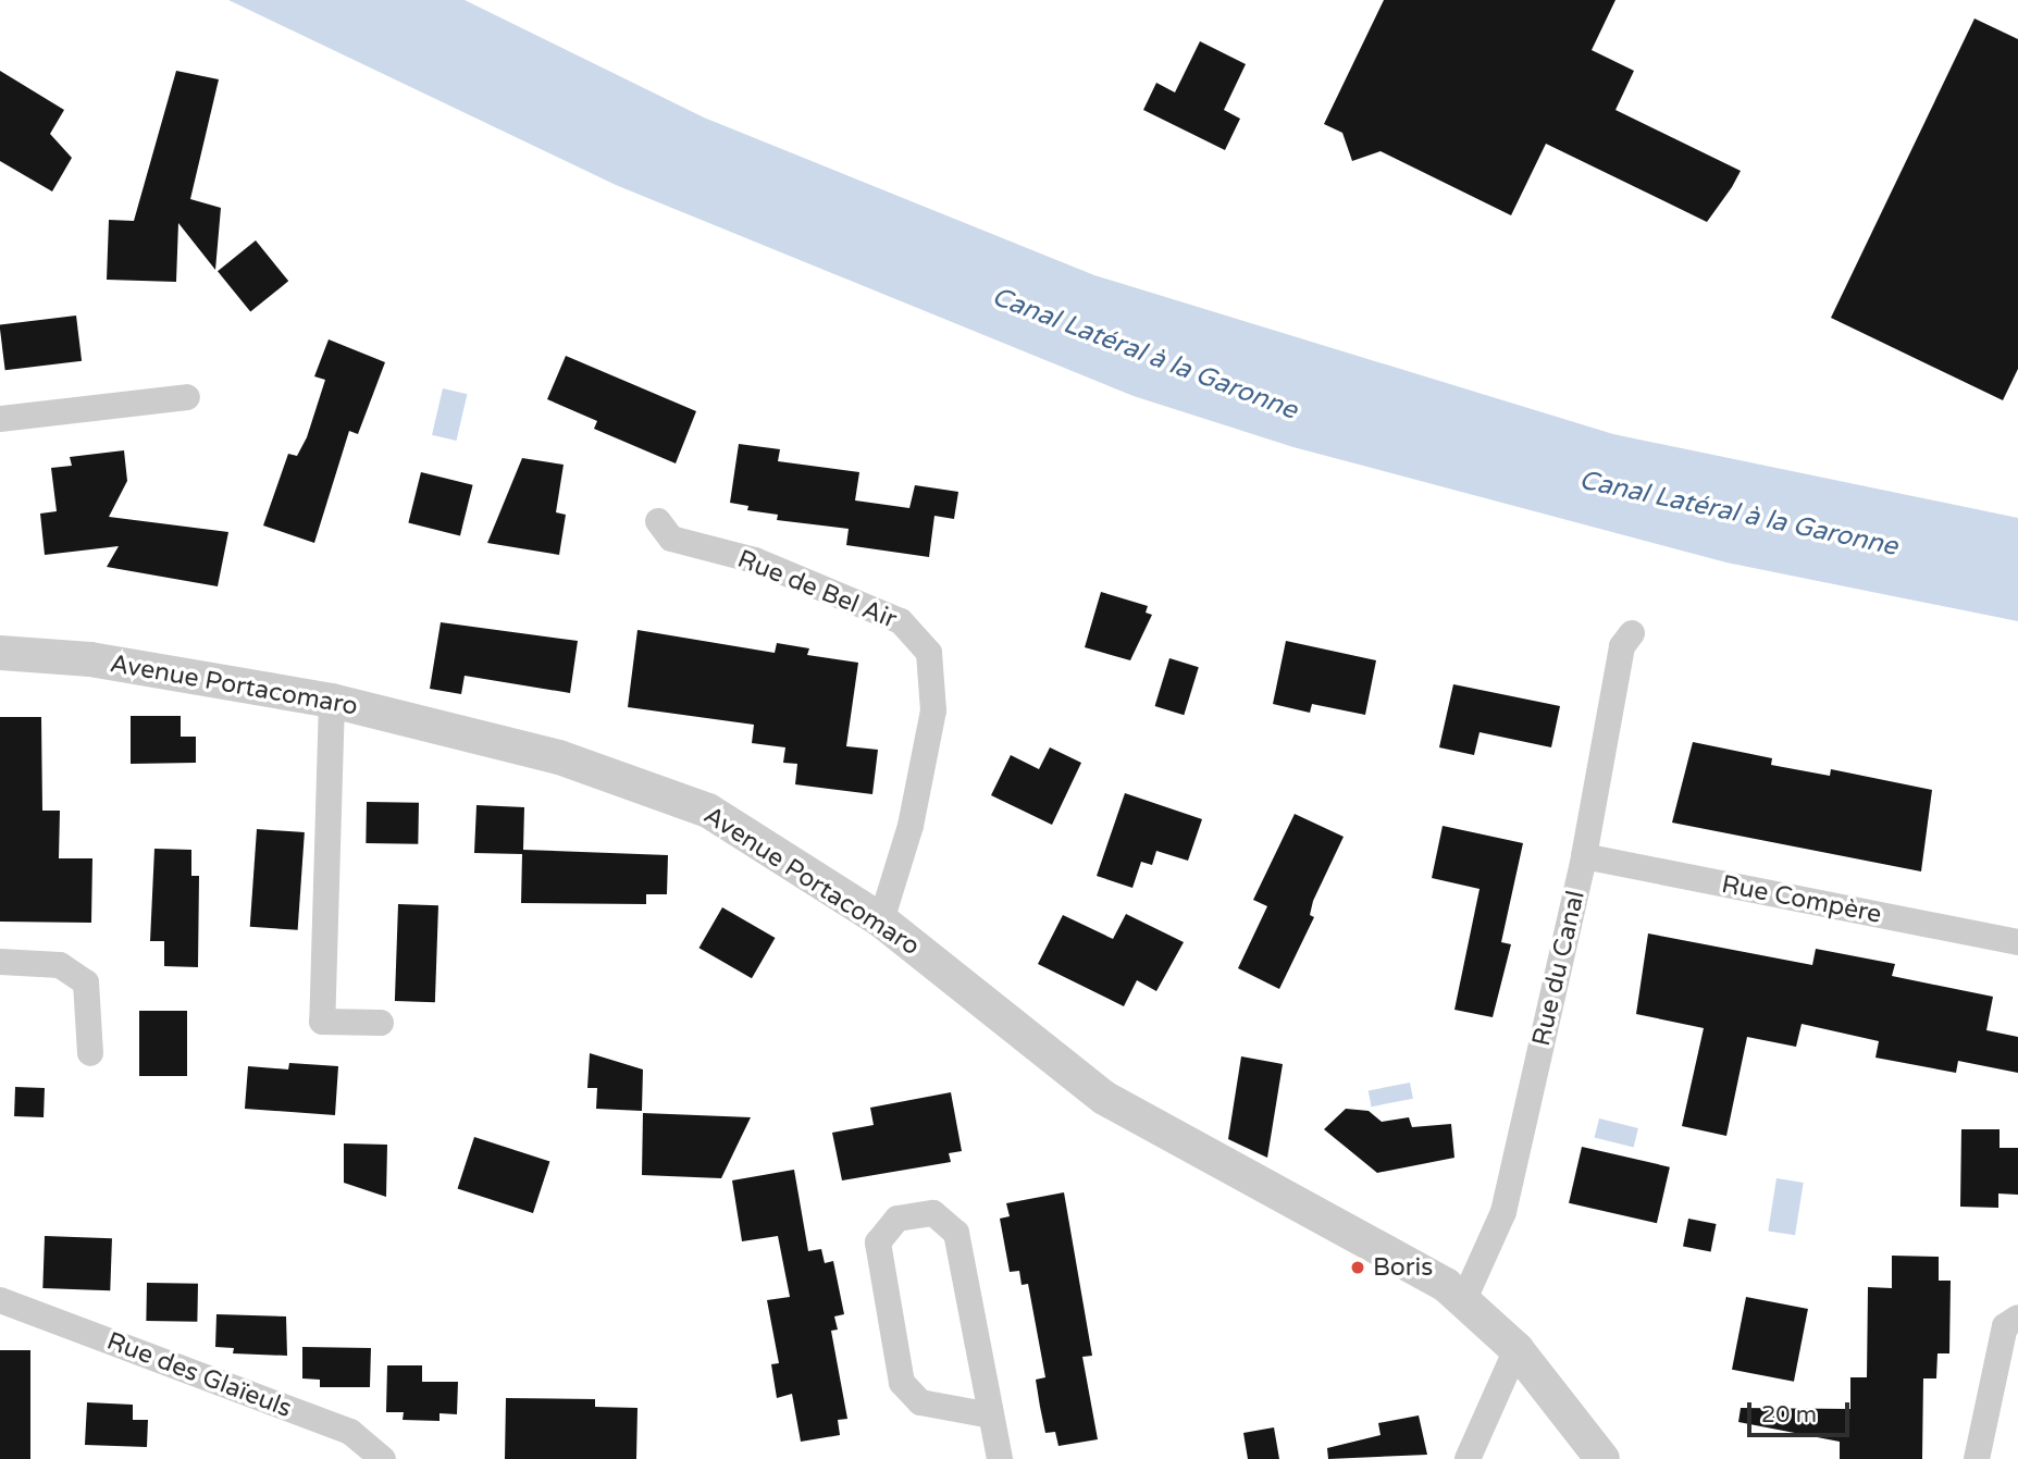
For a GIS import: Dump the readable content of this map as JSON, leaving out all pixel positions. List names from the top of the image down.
{
  "streets": {
    "street": [
      "Rue de Bel Air",
      "Avenue Portacomaro",
      "Rue Compère",
      "Rue du Canal",
      "Rue des Glaïeuls"
    ]
  },
  "crossings": [
    ["Rue de Bel Air", "Avenue Portacomaro"],
    ["Avenue Portacomaro", "Rue du Canal"],
    ["Rue Compère", "Rue du Canal"]
  ],
  "water": ["Canal Latéral à la Garonne"],
  "places": ["Boris"],
  "scale_bar": "20 m"
}
